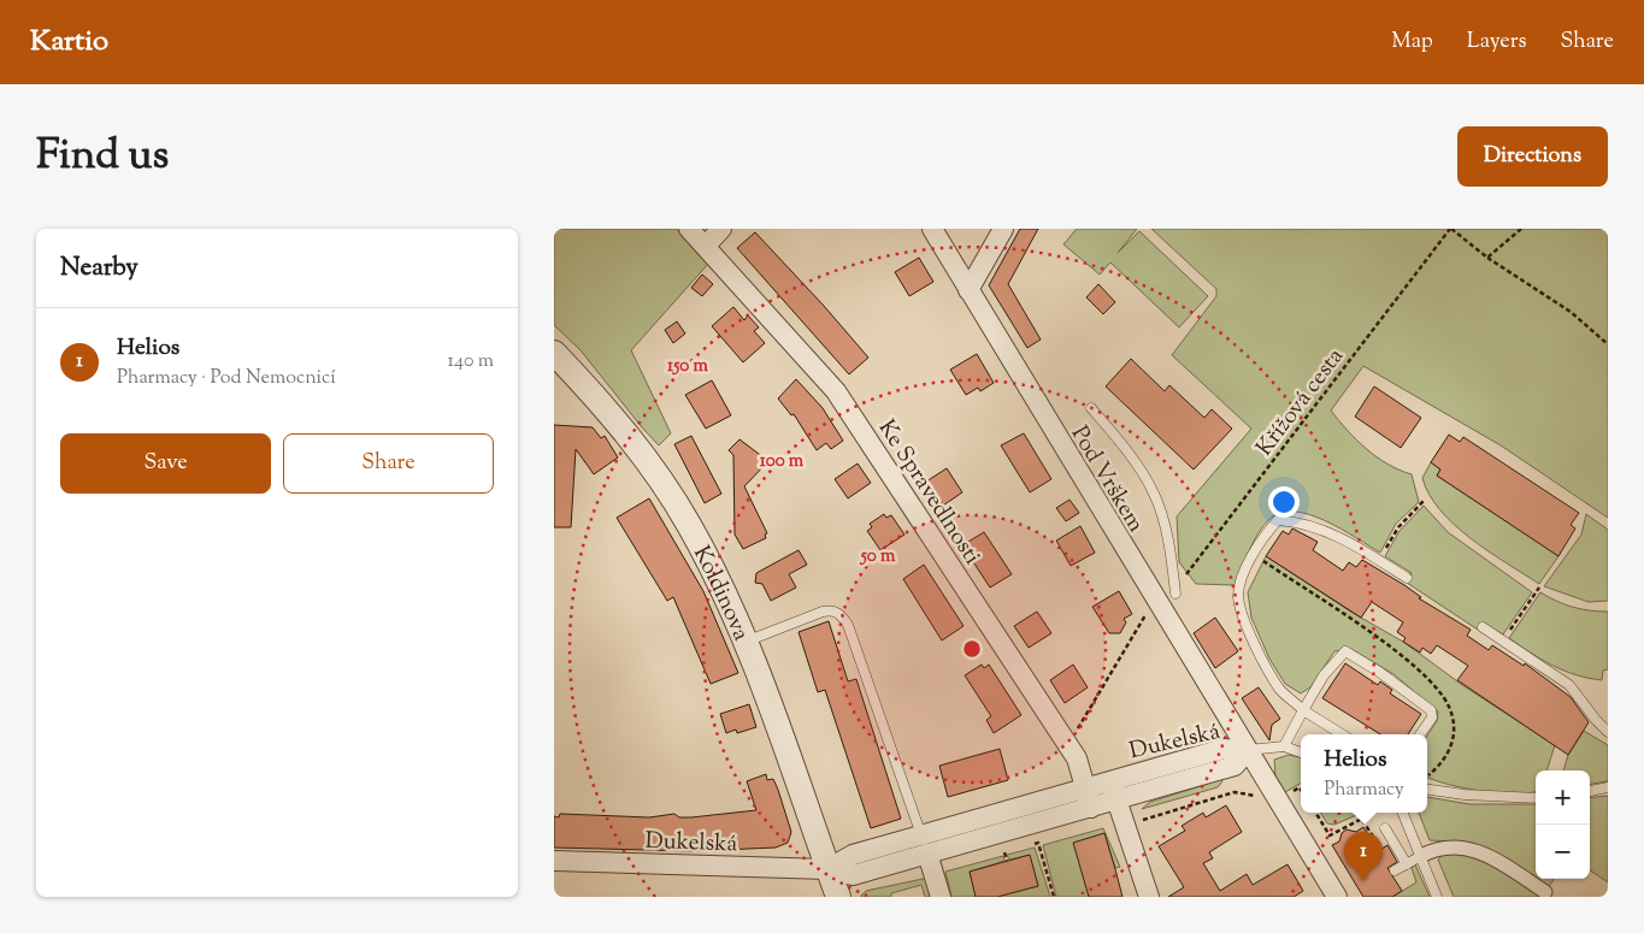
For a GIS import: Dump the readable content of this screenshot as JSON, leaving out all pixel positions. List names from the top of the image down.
{
  "streets": {
    "street": [
      "Pod Vrškem",
      "Ke Spravedlnosti",
      "Koldinova",
      "Dukelská"
    ],
    "path": ["Křížová cesta"]
  },
  "crossings": [
    ["Pod Vrškem", "Dukelská"],
    ["Ke Spravedlnosti", "Dukelská"],
    ["Koldinova", "Dukelská"]
  ],
  "page": {
    "header": "Kartio",
    "nav": ["Map", "Layers", "Share"],
    "title": "Find us",
    "buttons": [
      "Directions",
      ["Save", "Share"]
    ],
    "heading": "Nearby",
    "list": [
      {
        "mark": "1",
        "name": "Helios",
        "note": "Pharmacy · Pod Nemocnicí",
        "value": "140 m"
      }
    ],
    "popup": ["Helios", "Pharmacy"],
    "map_buttons": ["+", "−"],
    "pins": "1"
  },
  "rings": ["150 m", "100 m", "50 m"]
}
